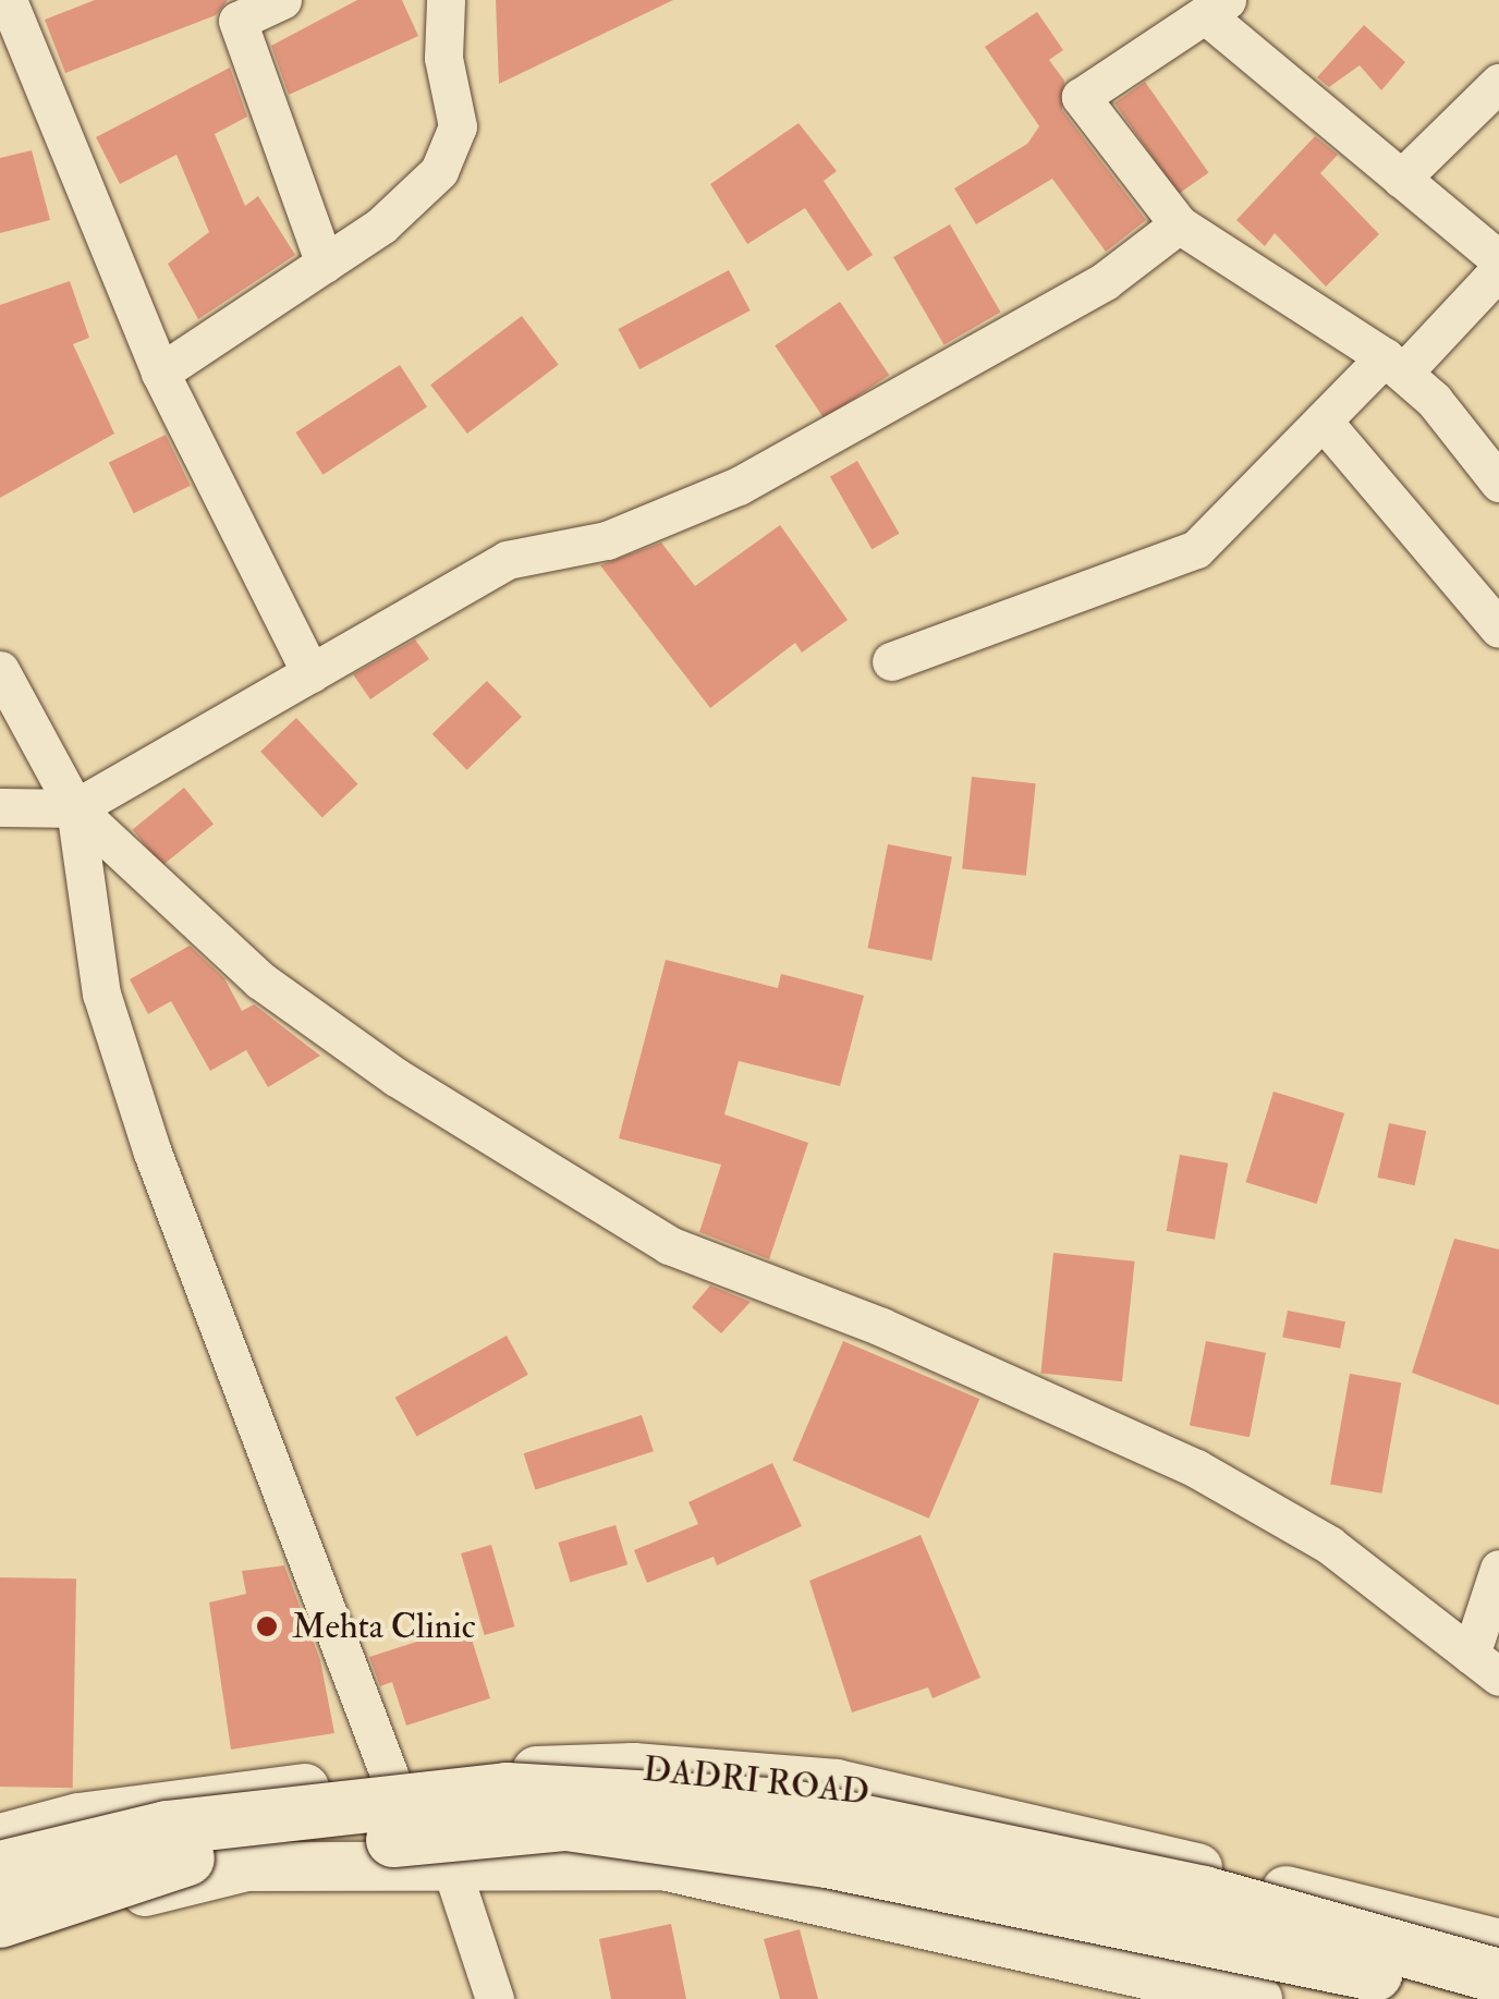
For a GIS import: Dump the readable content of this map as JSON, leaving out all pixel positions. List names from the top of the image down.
{
  "streets": {
    "street": ["DADRI ROAD"]
  },
  "places": ["Mehta Clinic"]
}
